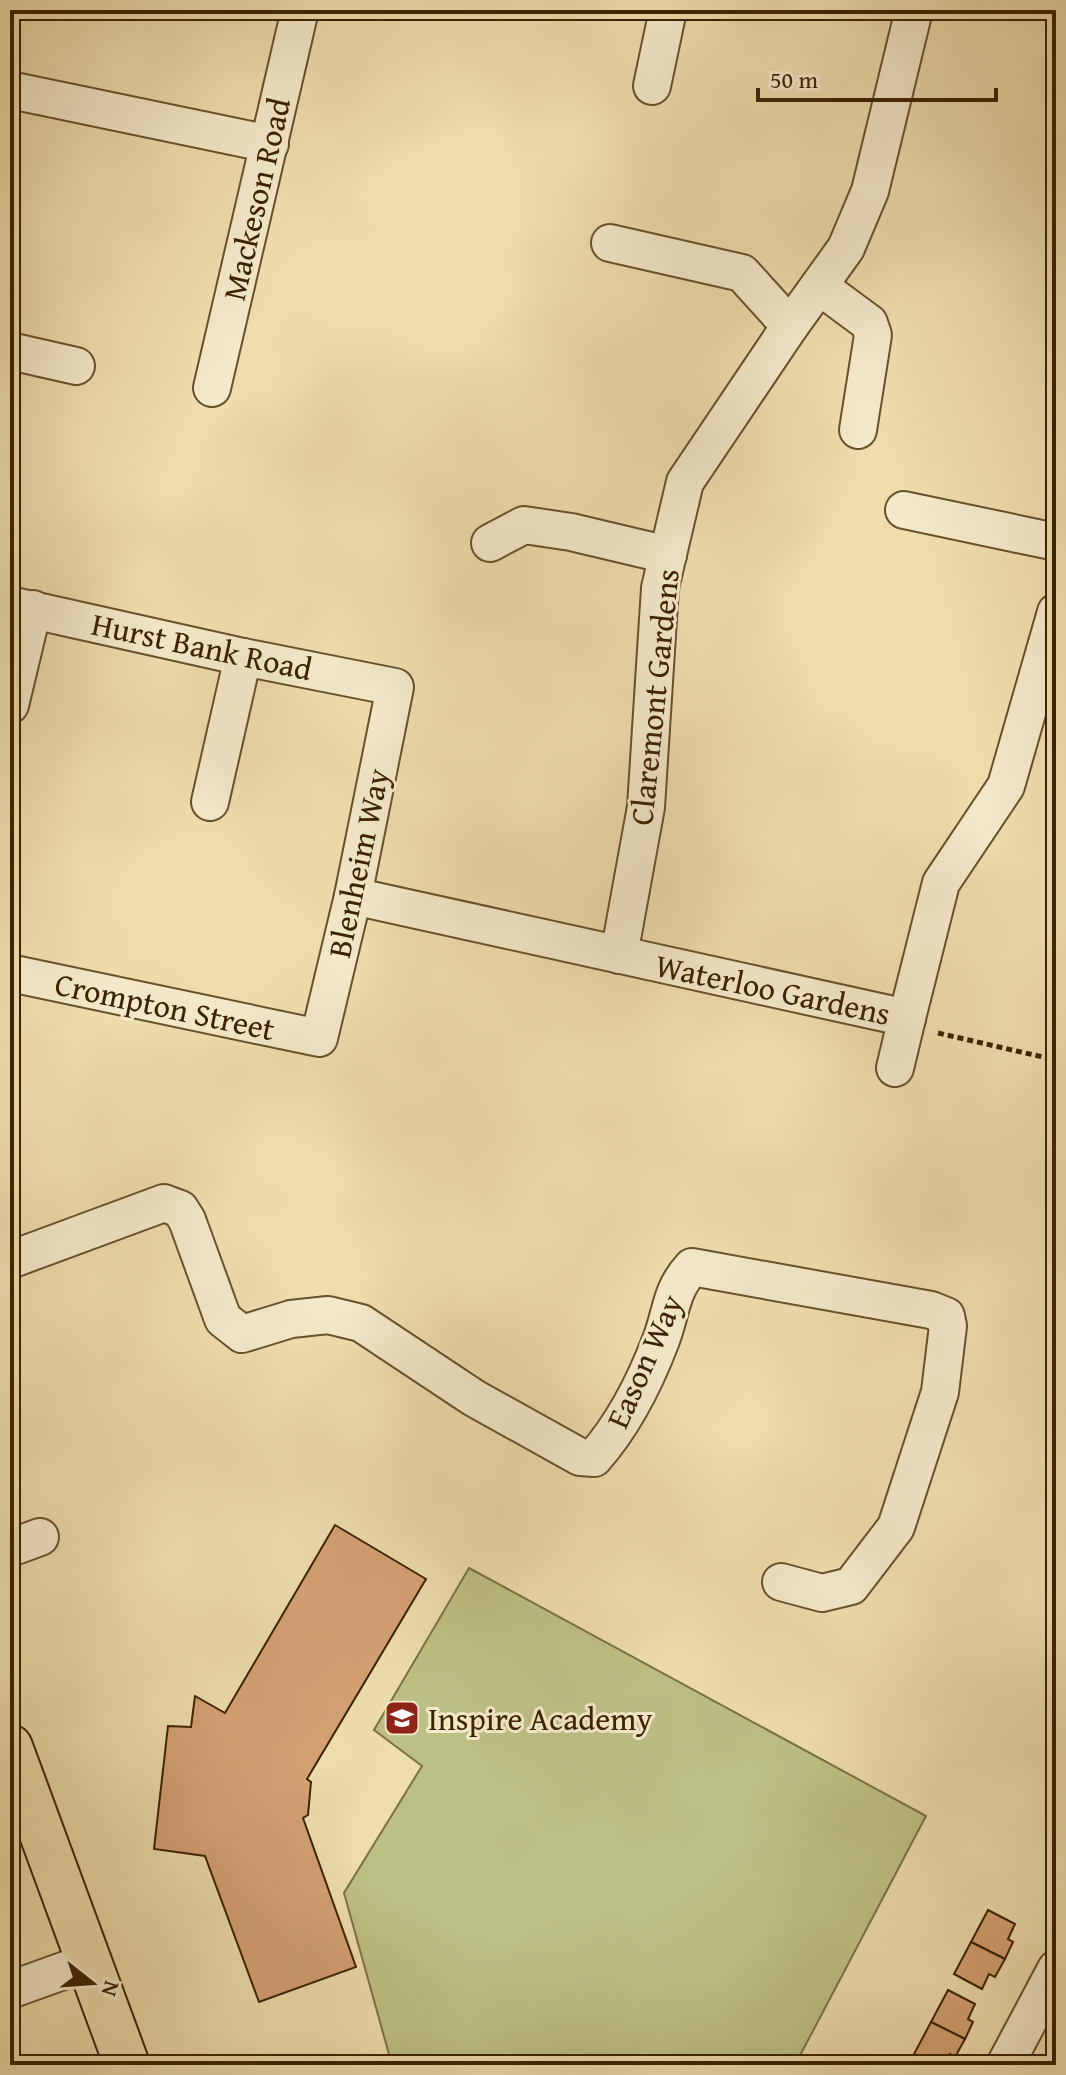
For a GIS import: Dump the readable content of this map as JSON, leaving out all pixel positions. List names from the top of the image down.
{
  "streets": {
    "street": [
      "Mackeson Road",
      "Hurst Bank Road",
      "Claremont Gardens",
      "Blenheim Way",
      "Waterloo Gardens",
      "Crompton Street",
      "Eason Way"
    ]
  },
  "crossings": [
    ["Hurst Bank Road", "Blenheim Way"],
    ["Claremont Gardens", "Waterloo Gardens"],
    ["Blenheim Way", "Waterloo Gardens"],
    ["Blenheim Way", "Crompton Street"]
  ],
  "places": {
    "school or university": ["Inspire Academy"]
  },
  "scale_bar": "50 m",
  "north": "right"
}
